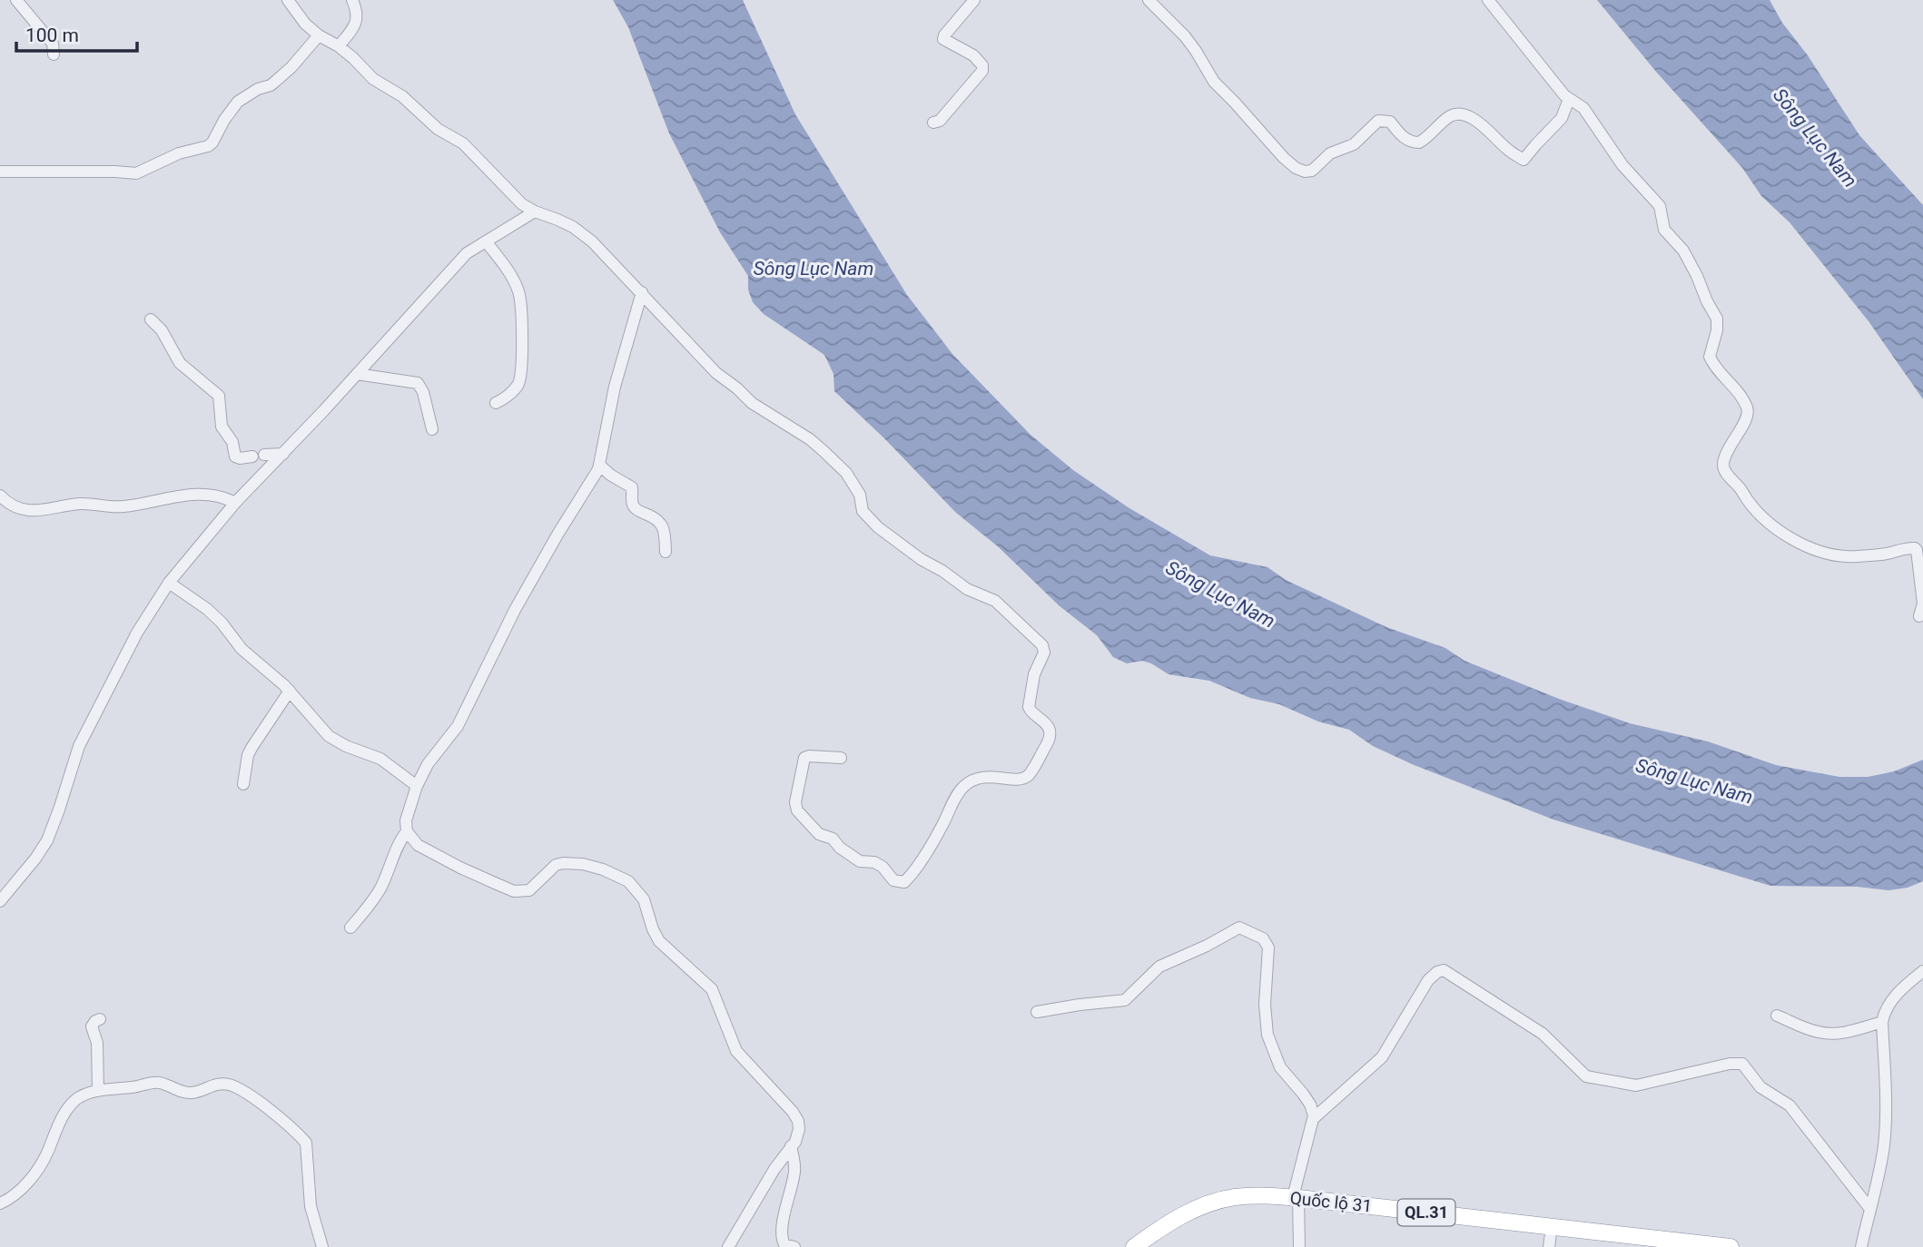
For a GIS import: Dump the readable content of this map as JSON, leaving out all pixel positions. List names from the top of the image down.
{
  "streets": {
    "highway": ["Quốc lộ 31", "QL.31"]
  },
  "water": ["Sông Lục Nam"],
  "scale_bar": "100 m"
}
